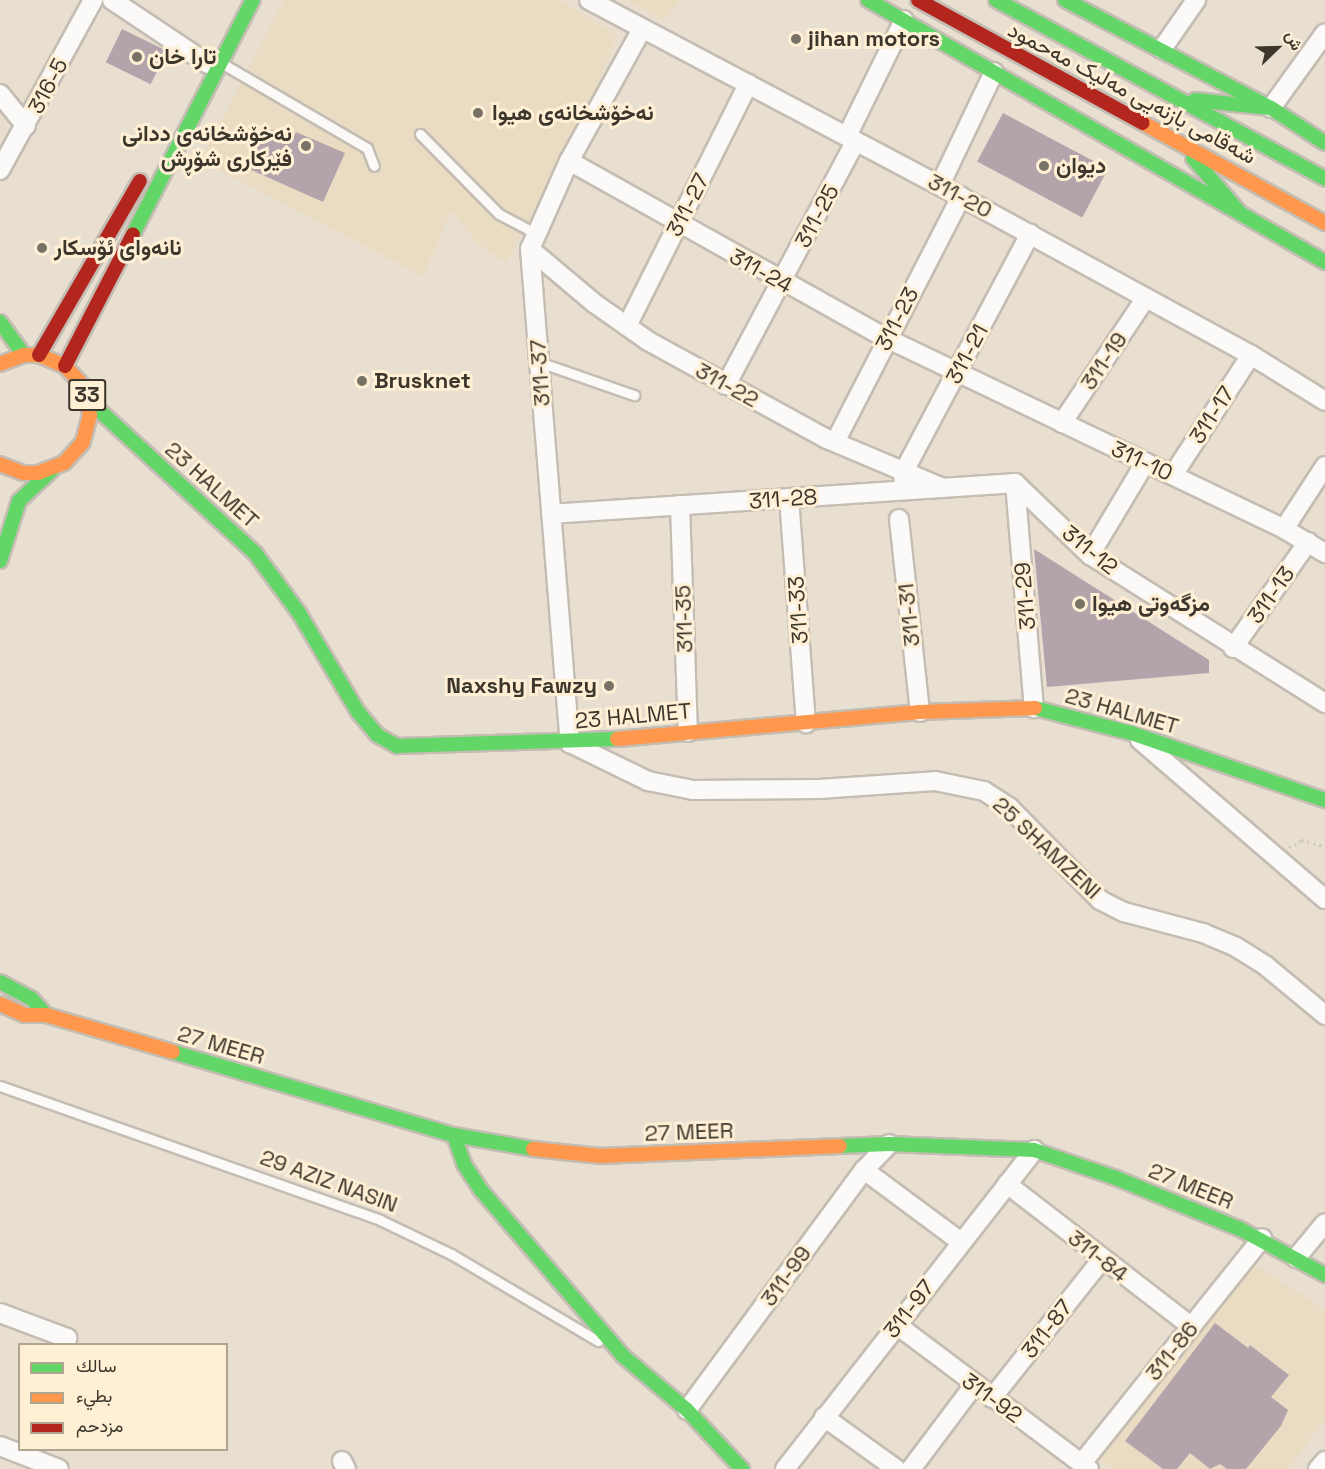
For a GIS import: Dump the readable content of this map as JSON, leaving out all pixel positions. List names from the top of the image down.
{
  "streets": {
    "main road": [
      "شەقامی بازنەیی مەلیک مەحمود",
      "33",
      "23 HALMET",
      "27 MEER",
      "29 AZIZ NASIN"
    ],
    "street": [
      "316-5",
      "311-20",
      "311-27",
      "311-25",
      "311-24",
      "311-23",
      "311-21",
      "311-19",
      "311-37",
      "311-22",
      "311-17",
      "311-10",
      "311-28",
      "311-12",
      "311-13",
      "311-29",
      "311-33",
      "311-31",
      "311-35",
      "25 SHAMZENI",
      "311-84",
      "311-99",
      "311-97",
      "311-87",
      "311-86",
      "311-92"
    ]
  },
  "crossings": [
    ["311-20", "311-27"],
    ["311-20", "311-25"],
    ["311-20", "311-23"],
    ["311-20", "311-21"],
    ["311-20", "311-19"],
    ["311-20", "311-37"],
    ["311-20", "311-17"],
    ["311-27", "311-24"],
    ["311-27", "311-22"],
    ["311-25", "311-24"],
    ["311-25", "311-22"],
    ["311-24", "311-23"],
    ["311-24", "311-21"],
    ["311-24", "311-37"],
    ["311-24", "311-10"],
    ["311-23", "311-22"],
    ["311-21", "311-22"],
    ["311-21", "311-10"],
    ["311-21", "311-28"],
    ["311-19", "311-10"],
    ["311-37", "311-22"],
    ["311-37", "23 HALMET"],
    ["311-37", "311-28"],
    ["311-37", "25 SHAMZENI"],
    ["311-22", "311-28"],
    ["311-22", "311-12"],
    ["311-22", "311-29"],
    ["33", "23 HALMET"],
    ["311-17", "311-10"],
    ["311-10", "311-13"],
    ["23 HALMET", "311-29"],
    ["23 HALMET", "311-33"],
    ["23 HALMET", "311-31"],
    ["23 HALMET", "311-35"],
    ["23 HALMET", "25 SHAMZENI"],
    ["311-28", "311-33"],
    ["311-28", "311-35"],
    ["311-12", "311-13"],
    ["311-12", "311-29"],
    ["27 MEER", "29 AZIZ NASIN"],
    ["27 MEER", "311-99"],
    ["27 MEER", "311-97"],
    ["27 MEER", "311-86"],
    ["29 AZIZ NASIN", "311-99"],
    ["311-84", "311-97"],
    ["311-84", "311-87"],
    ["311-84", "311-86"],
    ["311-97", "311-92"],
    ["311-87", "311-92"],
    ["311-86", "311-92"]
  ],
  "places": [
    "jihan motors",
    "تارا خان",
    "نەخۆشخانەی هیوا",
    "نەخۆشخانەی ددانی فێرکاری شۆڕش",
    "دیوان",
    "نانەوای ئۆسکار",
    "Brusknet",
    "مزگەوتی هیوا",
    "Naxshy Fawzy"
  ],
  "legend": ["سالك", "بطيء", "مزدحم"],
  "north": "top right"
}
